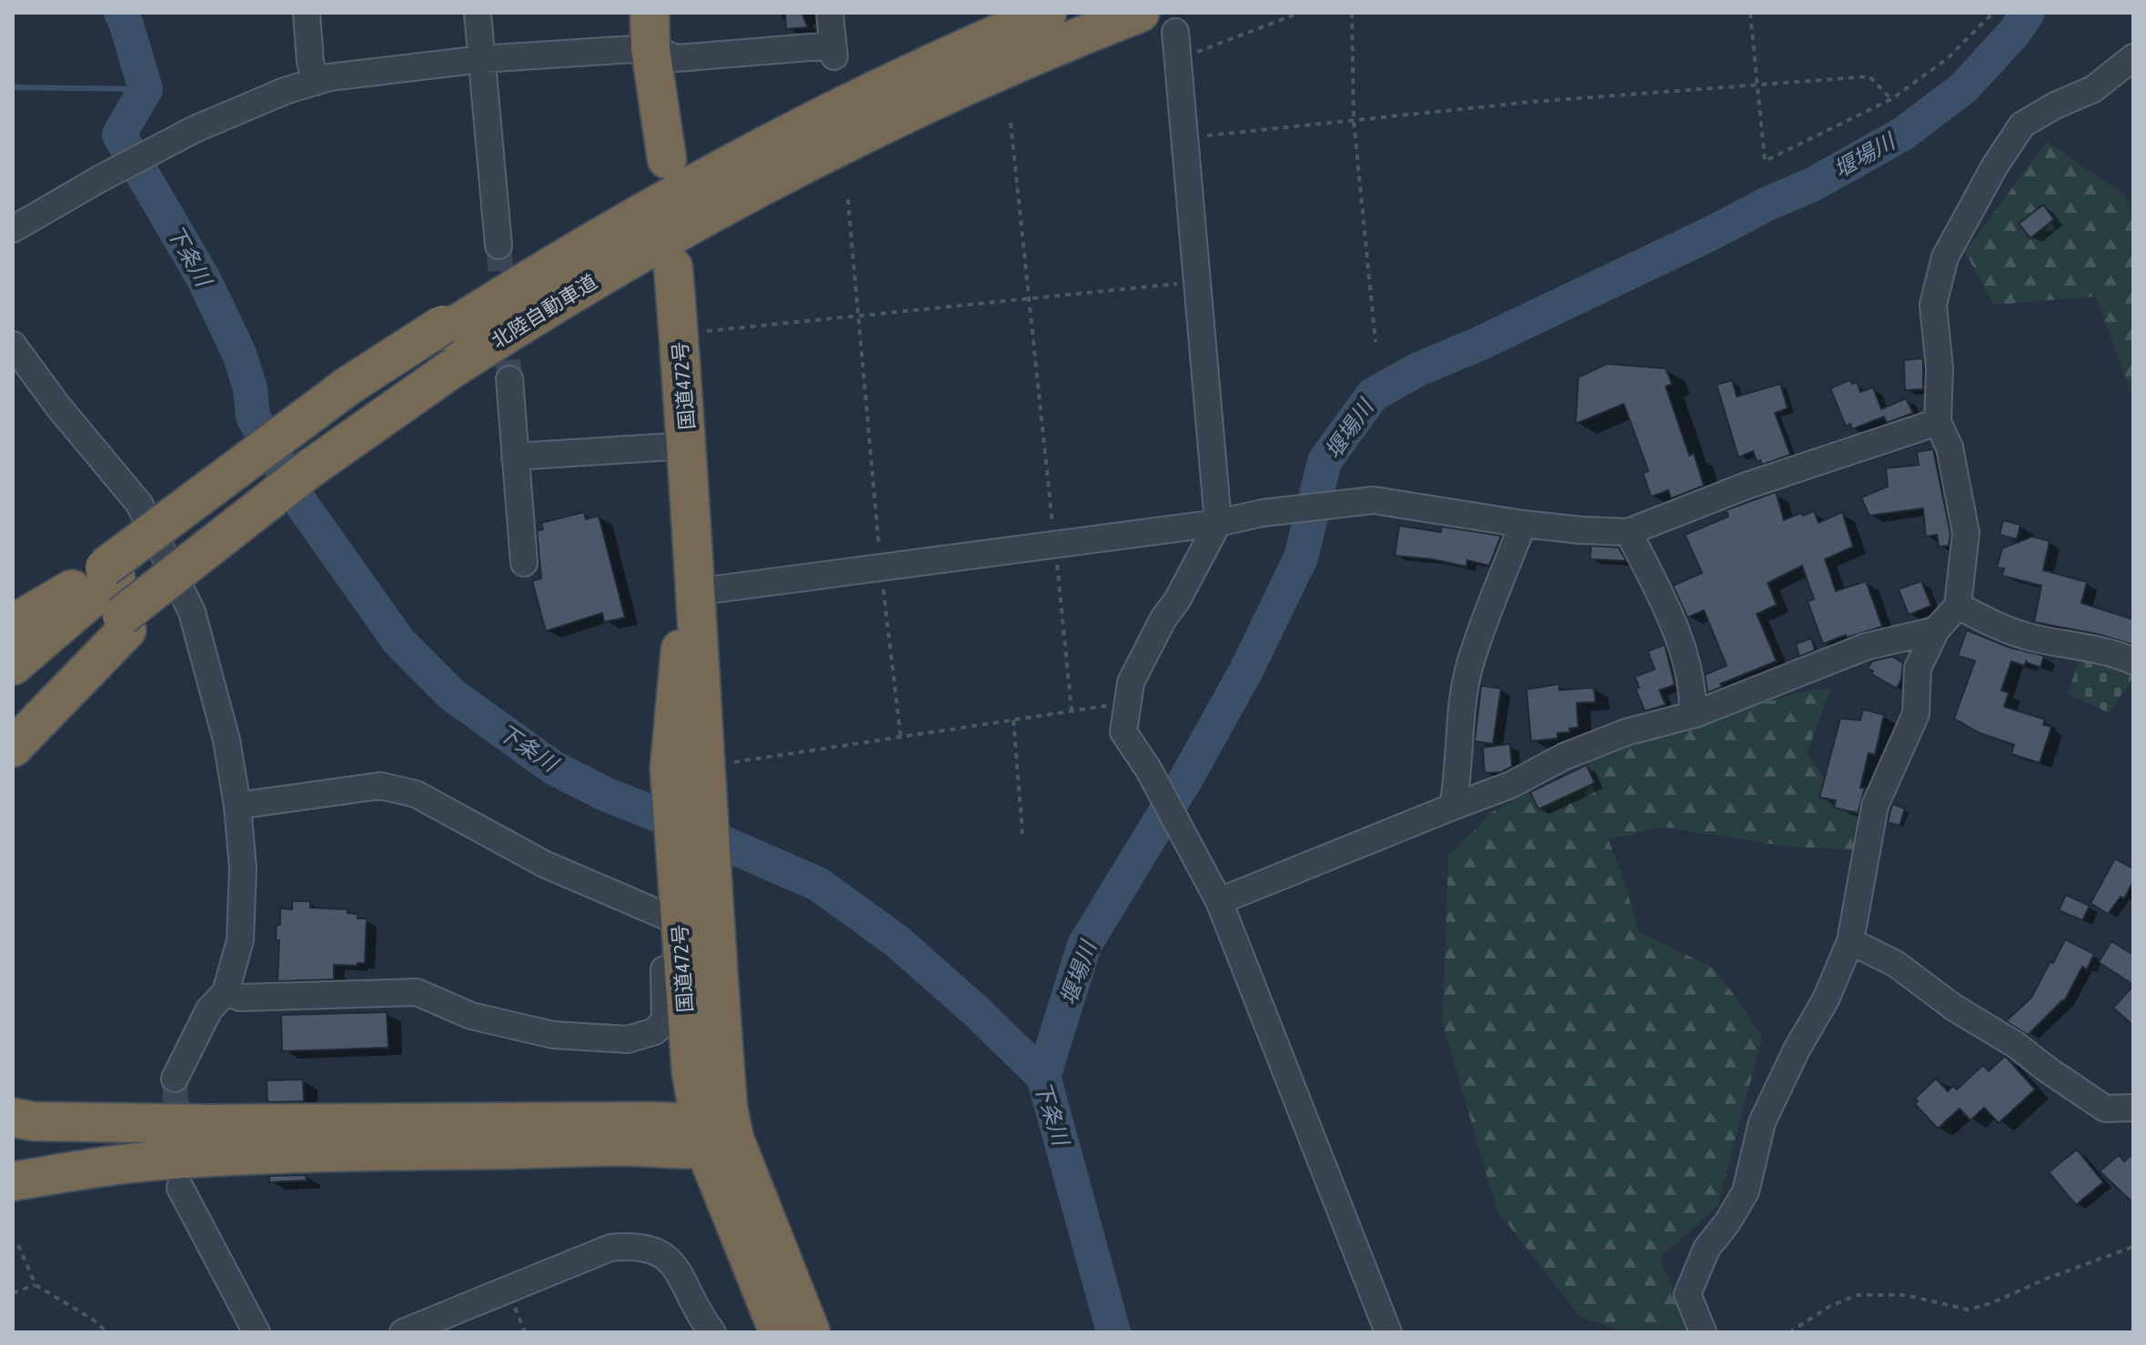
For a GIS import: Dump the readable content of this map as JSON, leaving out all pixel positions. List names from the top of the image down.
{
  "streets": {
    "highway": ["北陸自動車道", "国道472号"]
  },
  "water": ["堰場川", "下条川"]
}
